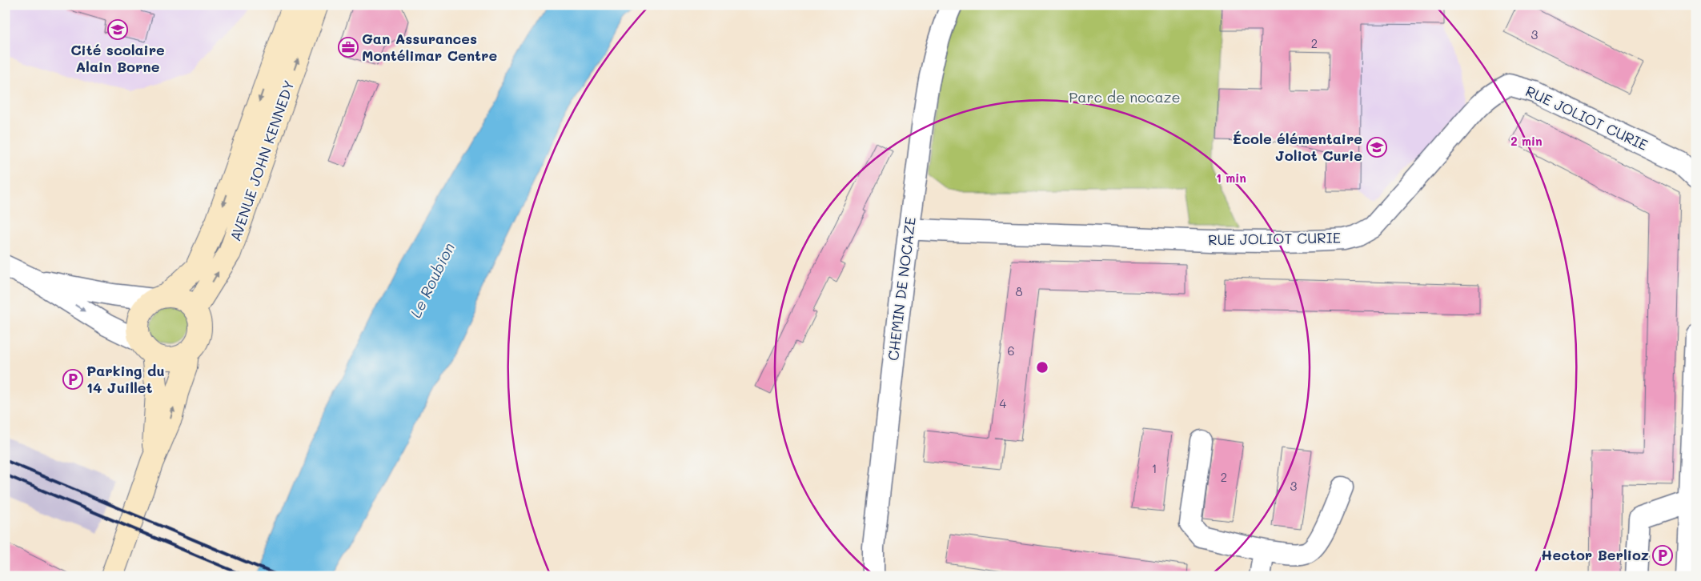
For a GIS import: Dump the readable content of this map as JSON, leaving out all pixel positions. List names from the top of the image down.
{
  "streets": {
    "main road": ["AVENUE JOHN KENNEDY"],
    "street": ["RUE JOLIOT CURIE", "CHEMIN DE NOCAZE"]
  },
  "crossings": [
    ["RUE JOLIOT CURIE", "CHEMIN DE NOCAZE"]
  ],
  "water": ["Le Roubion"],
  "parks": ["Parc de nocaze"],
  "places": {
    "school or university": ["Cité scolaire Alain Borne", "École élémentaire Joliot Curie"],
    "office": ["Gan Assurances Montélimar Centre"],
    "parking": ["Parking du 14 Juillet", "Hector Berlioz"]
  },
  "house_numbers": [
    "3",
    "2",
    "8",
    "6",
    "4",
    "1",
    "2",
    "3"
  ],
  "rings": ["2 min", "1 min"]
}
